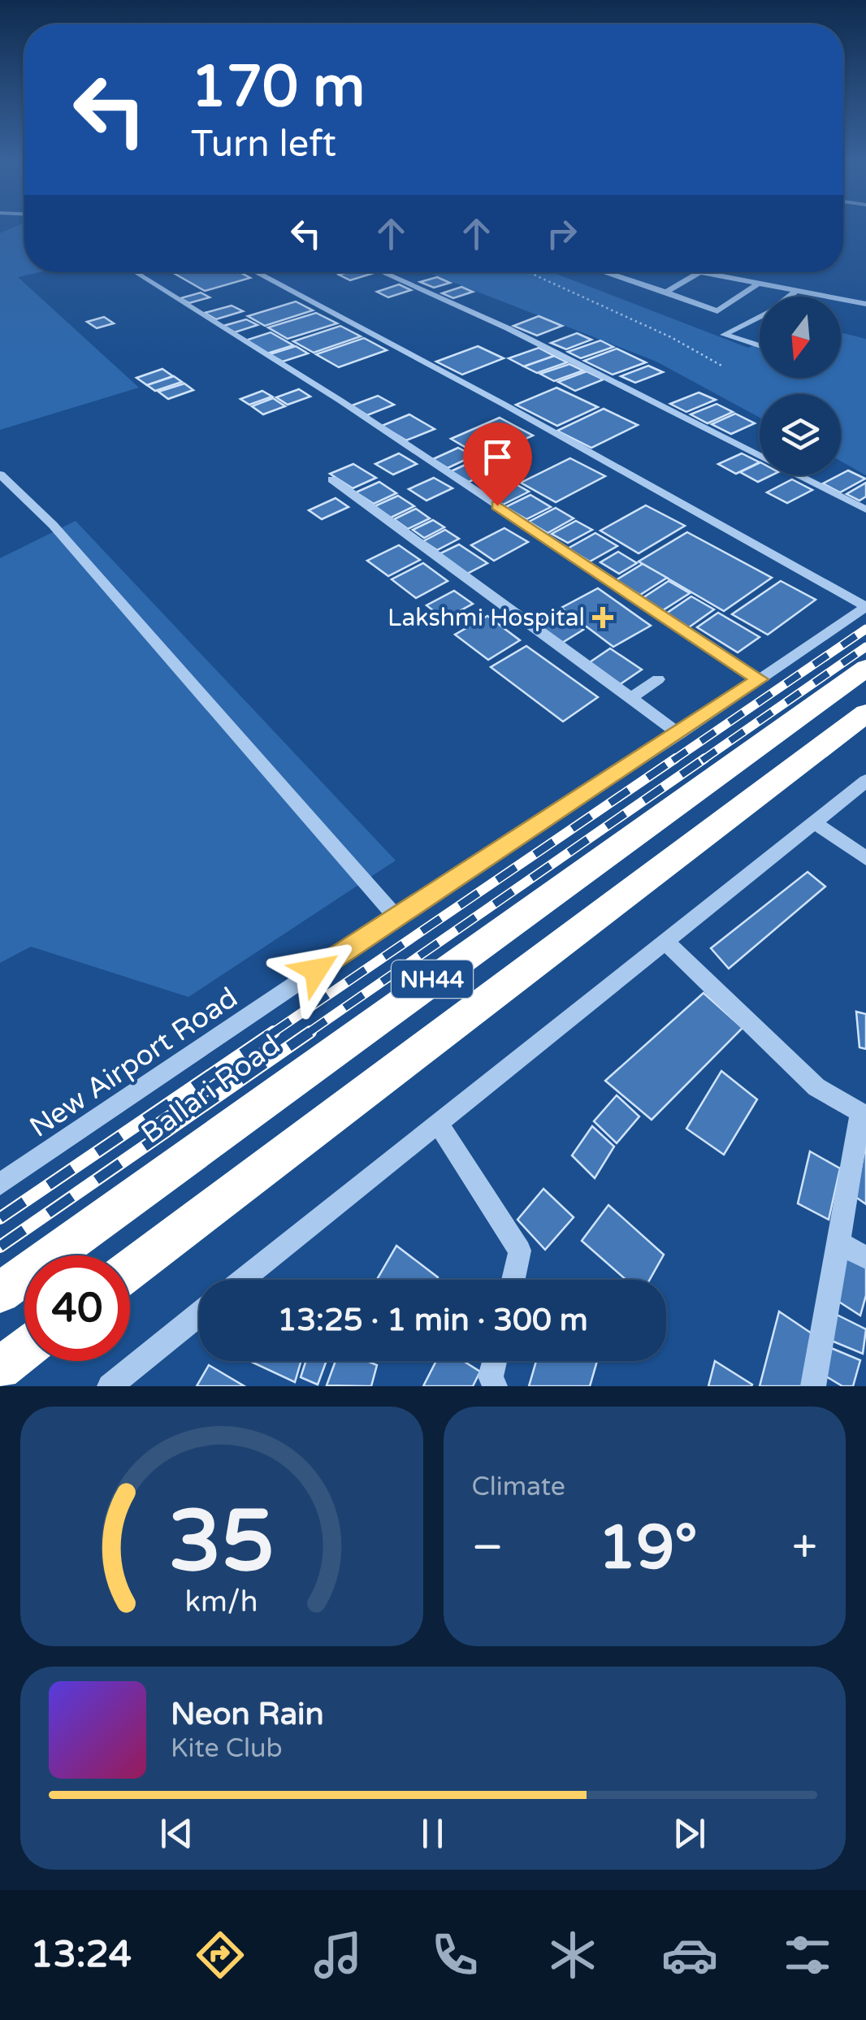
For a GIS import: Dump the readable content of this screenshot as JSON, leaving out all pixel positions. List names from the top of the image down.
{
  "streets": {
    "highway": ["NH44", "Ballari Road"],
    "street": ["New Airport Road"]
  },
  "places": {
    "health": ["Lakshmi Hospital"]
  },
  "north": "bottom",
  "page": {
    "turn": ["170 m", "Turn left"],
    "limit": "40",
    "trip": "13:25 · 1 min · 300 m",
    "tile": "Climate",
    "heat": ["−", "19°", "+"],
    "song": ["Neon Rain", "Kite Club"],
    "tabs": "13:24",
    "gauge": ["35", "km/h"]
  }
}
